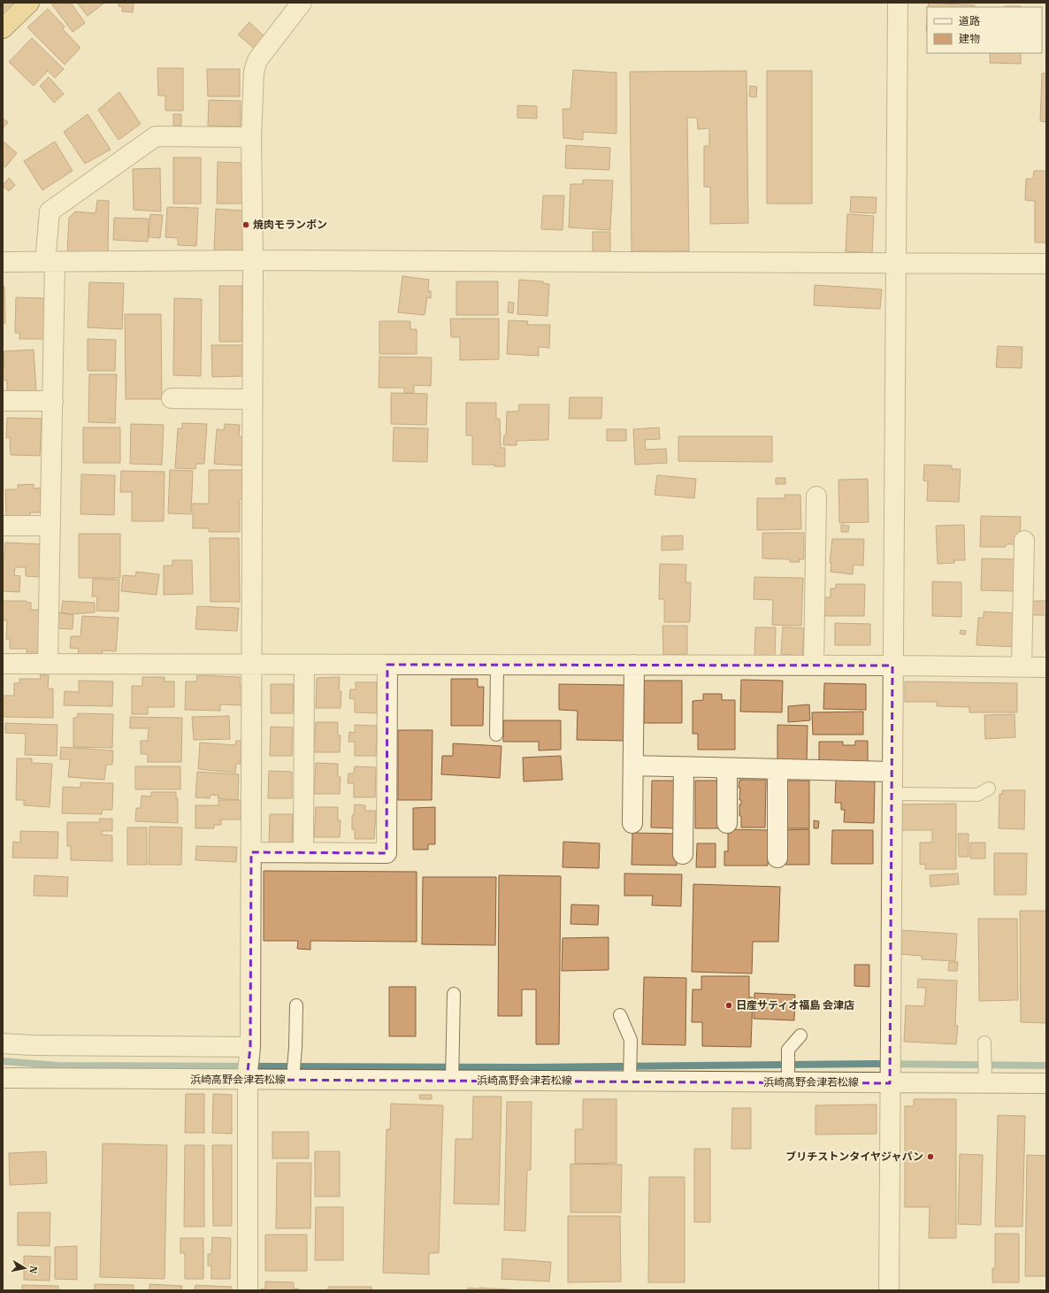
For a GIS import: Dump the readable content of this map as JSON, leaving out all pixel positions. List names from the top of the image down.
{
  "streets": {
    "street": ["浜崎高野会津若松線"]
  },
  "places": ["焼肉モランボン", "日産サティオ福島 会津店", "ブリチストンタイヤジャパン"],
  "legend": ["道路", "建物"],
  "north": "right"
}
